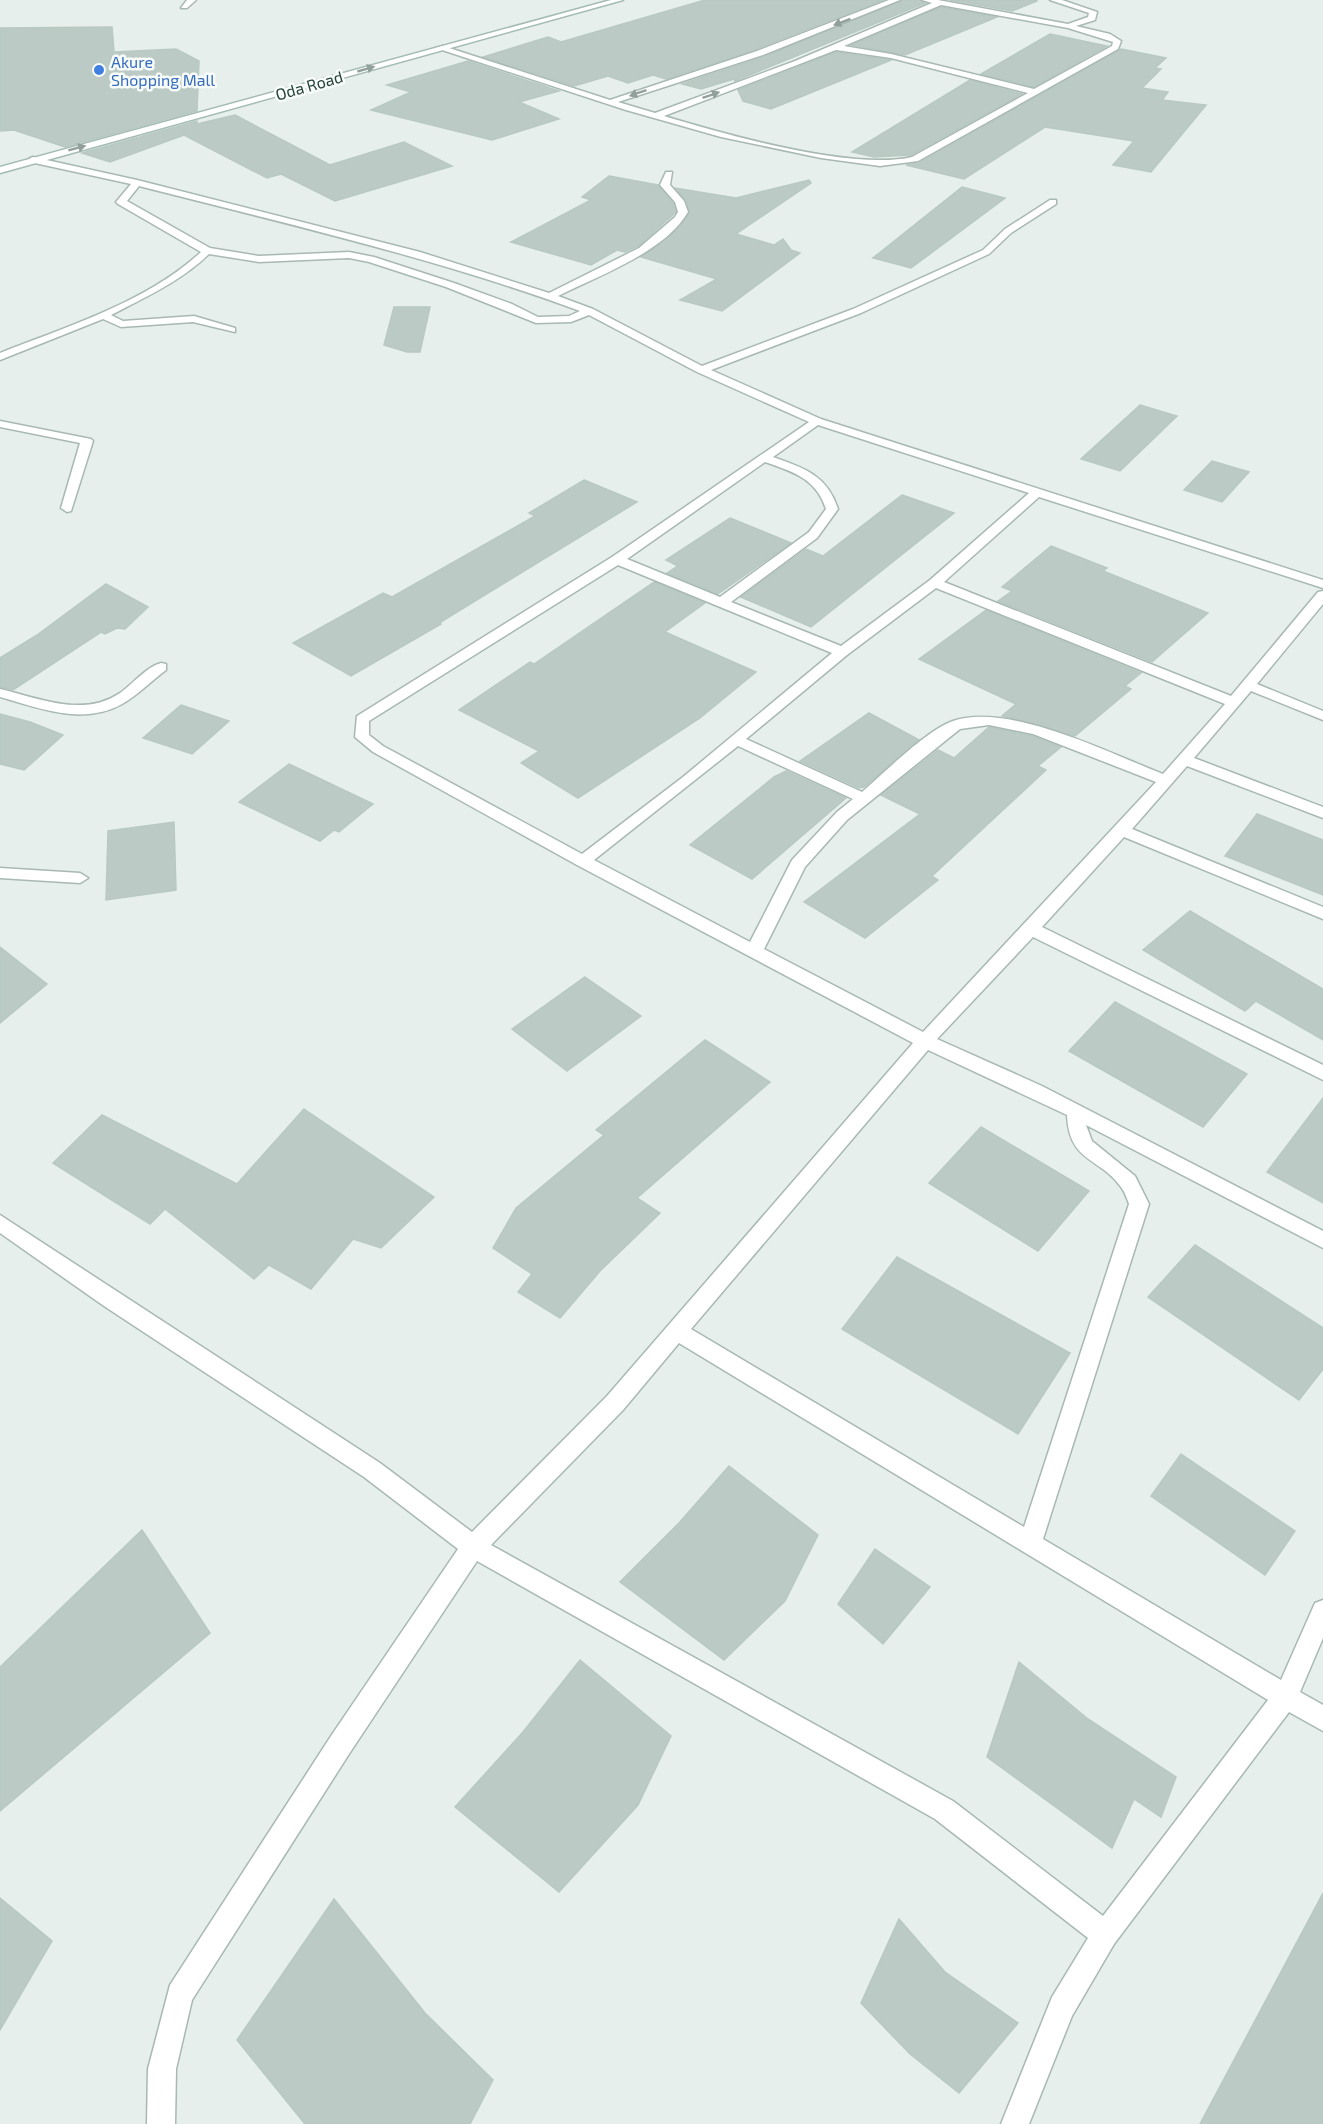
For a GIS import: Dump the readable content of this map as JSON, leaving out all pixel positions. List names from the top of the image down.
{
  "streets": {
    "street": ["Oda Road"]
  },
  "places": ["Akure Shopping Mall"]
}
